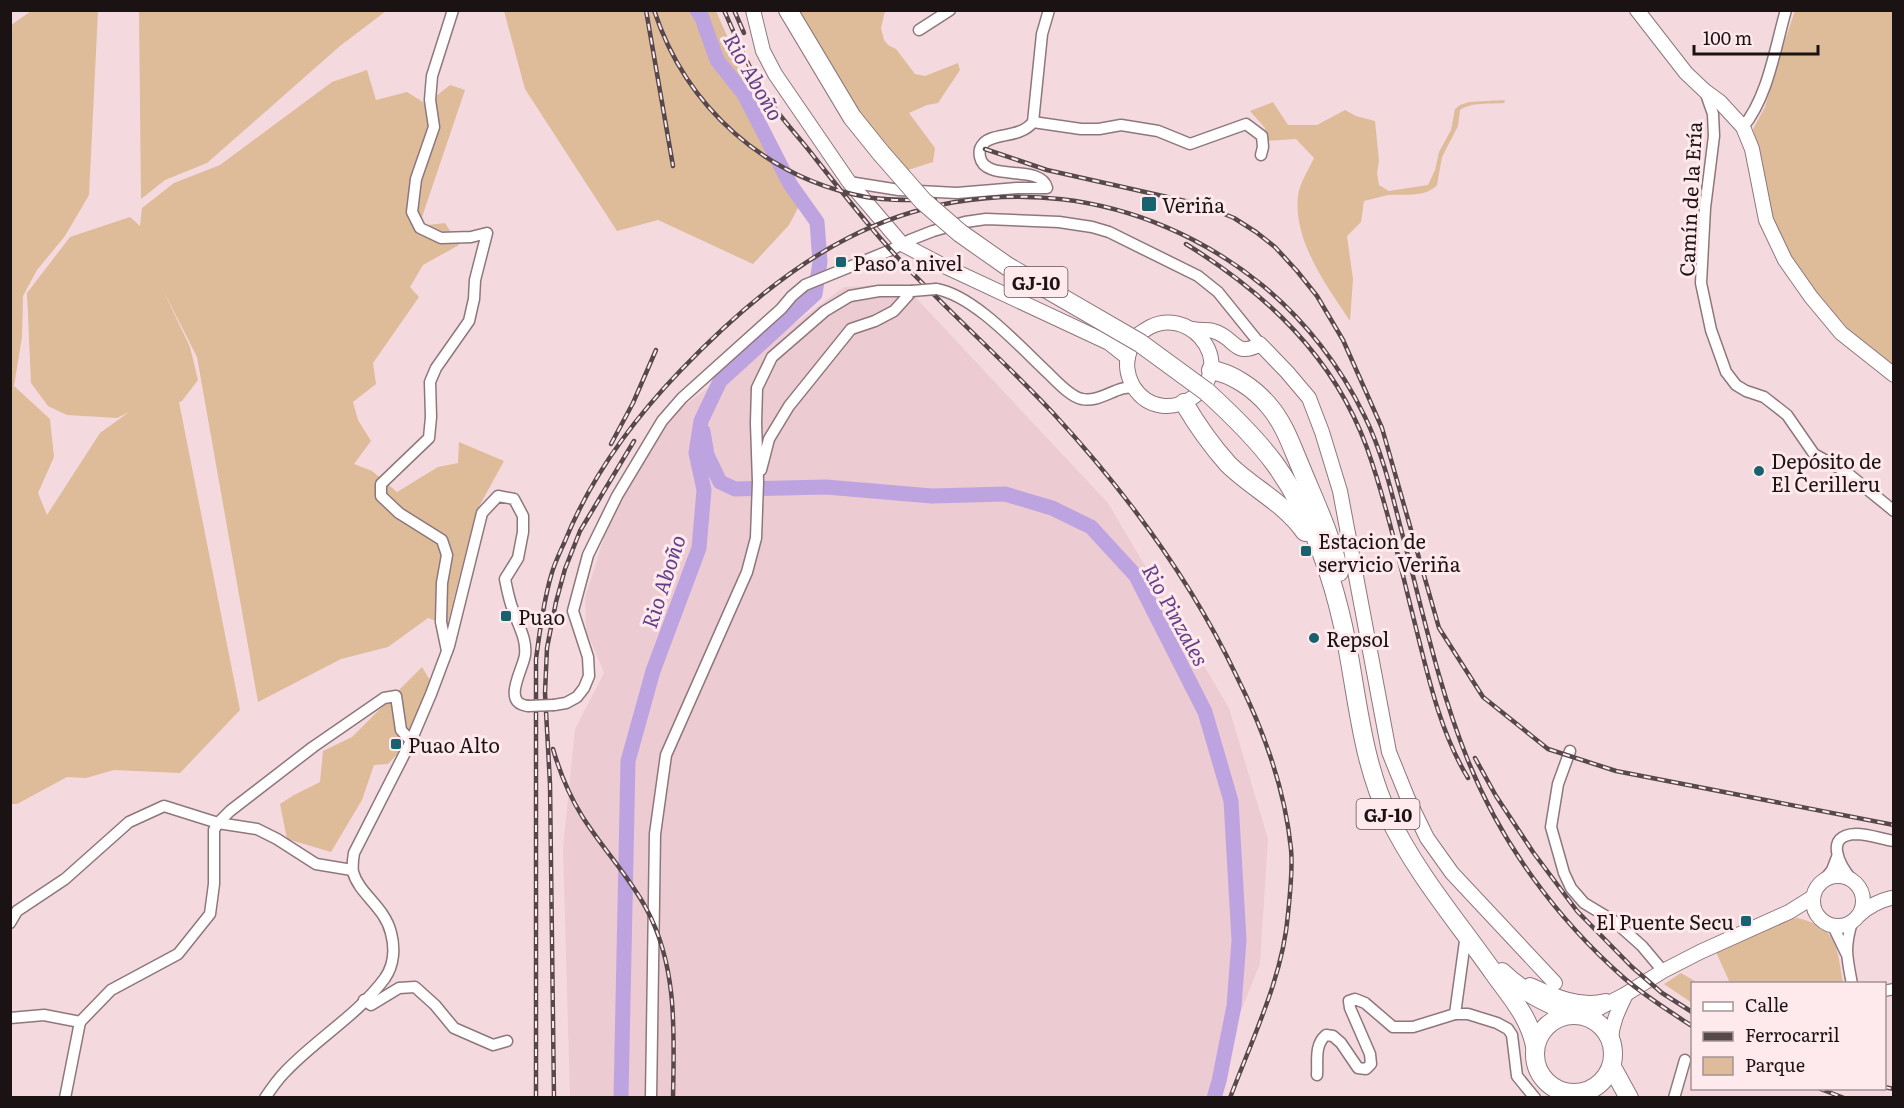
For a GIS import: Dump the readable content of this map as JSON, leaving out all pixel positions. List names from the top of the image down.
{
  "streets": {
    "highway": ["GJ-10"],
    "street": ["Camín de la Ería"]
  },
  "water": ["Rio Aboño", "Rio Pinzales"],
  "places": {
    "transit": [
      "Veriña",
      "Paso a nivel",
      "Estacion de servicio Veriña",
      "Puao",
      "Puao Alto",
      "El Puente Secu"
    ],
    "other": ["Depósito de El Cerilleru", "Repsol"]
  },
  "legend": ["Calle", "Ferrocarril", "Parque"],
  "scale_bar": "100 m"
}
